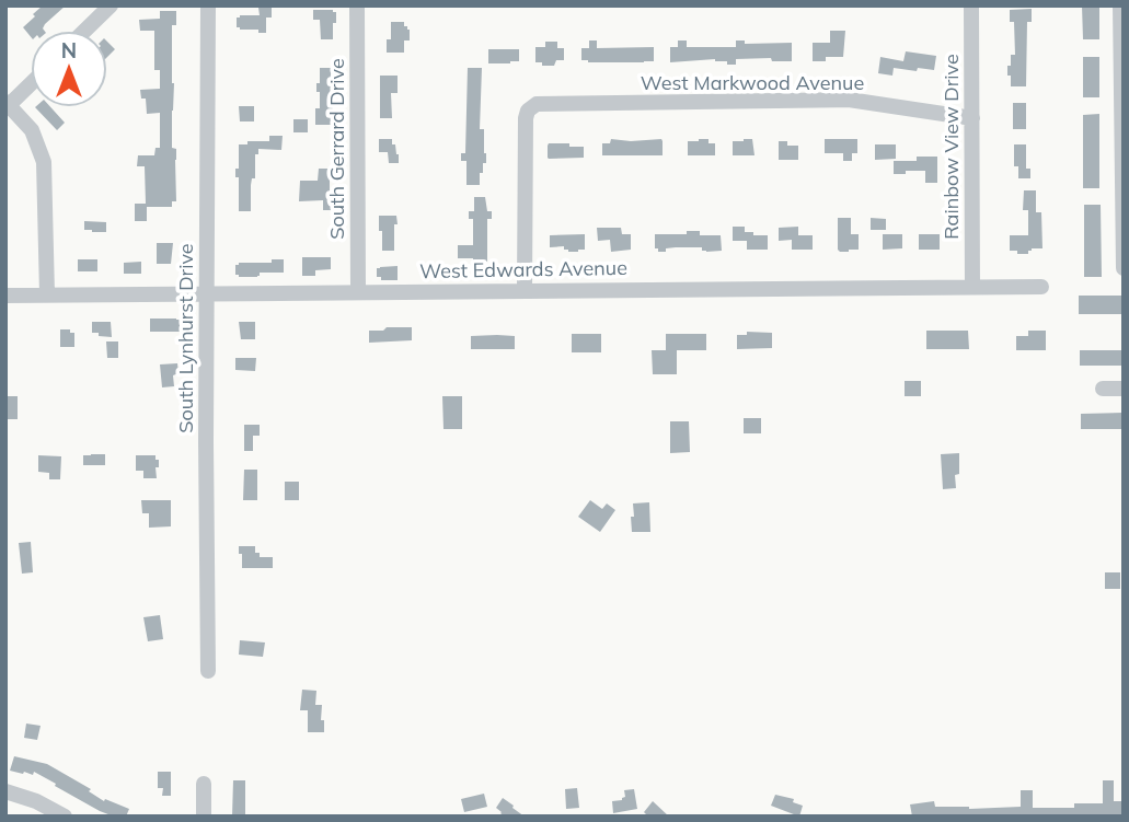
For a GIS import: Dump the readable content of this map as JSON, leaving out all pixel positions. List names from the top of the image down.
{
  "streets": {
    "street": [
      "West Markwood Avenue",
      "Rainbow View Drive",
      "South Gerrard Drive",
      "West Edwards Avenue",
      "South Lynhurst Drive"
    ]
  },
  "crossings": [
    ["West Markwood Avenue", "Rainbow View Drive"],
    ["West Markwood Avenue", "West Edwards Avenue"],
    ["Rainbow View Drive", "West Edwards Avenue"],
    ["South Gerrard Drive", "West Edwards Avenue"],
    ["West Edwards Avenue", "South Lynhurst Drive"]
  ],
  "north": "top"
}
